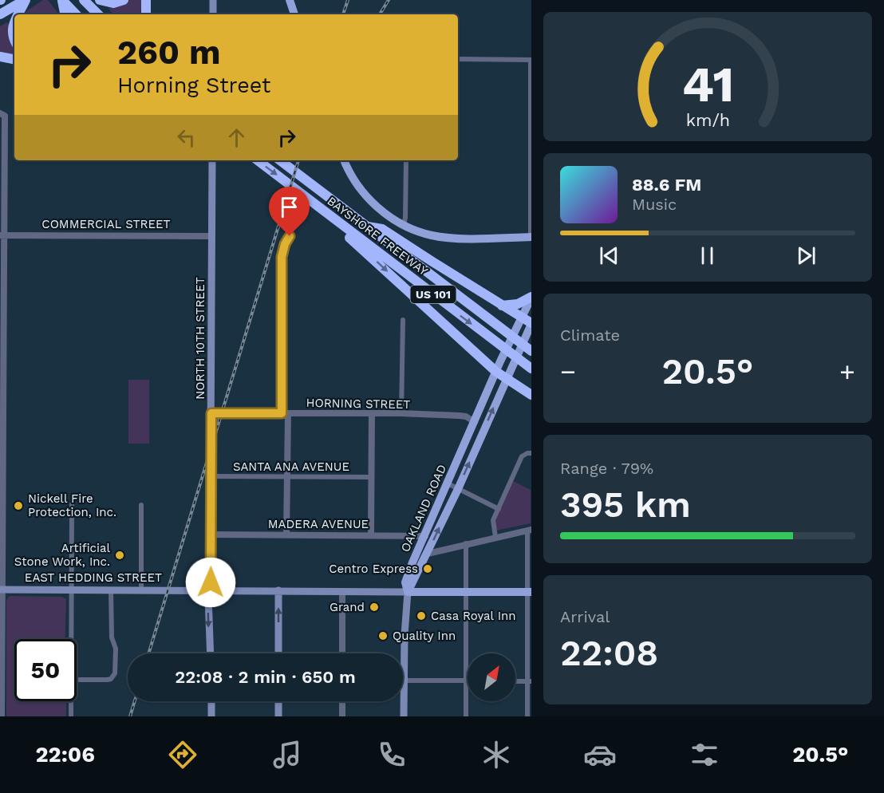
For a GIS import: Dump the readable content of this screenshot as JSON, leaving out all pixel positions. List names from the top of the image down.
{
  "streets": {
    "highway": ["BAYSHORE FREEWAY", "US 101"],
    "main road": ["NORTH 10TH STREET", "OAKLAND ROAD", "EAST HEDDING STREET"],
    "street": [
      "COMMERCIAL STREET",
      "HORNING STREET",
      "SANTA ANA AVENUE",
      "MADERA AVENUE"
    ]
  },
  "crossings": [
    ["COMMERCIAL STREET", "NORTH 10TH STREET"],
    ["NORTH 10TH STREET", "HORNING STREET"],
    ["NORTH 10TH STREET", "SANTA ANA AVENUE"],
    ["NORTH 10TH STREET", "MADERA AVENUE"],
    ["NORTH 10TH STREET", "EAST HEDDING STREET"],
    ["HORNING STREET", "OAKLAND ROAD"],
    ["OAKLAND ROAD", "MADERA AVENUE"],
    ["OAKLAND ROAD", "EAST HEDDING STREET"]
  ],
  "places": [
    "Nickell Fire Protection, Inc.",
    "Artificial Stone Work, Inc.",
    "Centro Express",
    "Grand",
    "Casa Royal Inn",
    "Quality Inn"
  ],
  "north": "top right",
  "page": {
    "turn": ["260 m", "Horning Street"],
    "song": ["88.6 FM", "Music"],
    "tile": [
      "Climate",
      ["Range · 79%", "395 km"],
      ["Arrival", "22:08"]
    ],
    "heat": ["−", "20.5°", "+"],
    "limit": "50",
    "trip": "22:08 · 2 min · 650 m",
    "tabs": ["22:06", "20.5°"],
    "gauge": ["41", "km/h"]
  }
}
